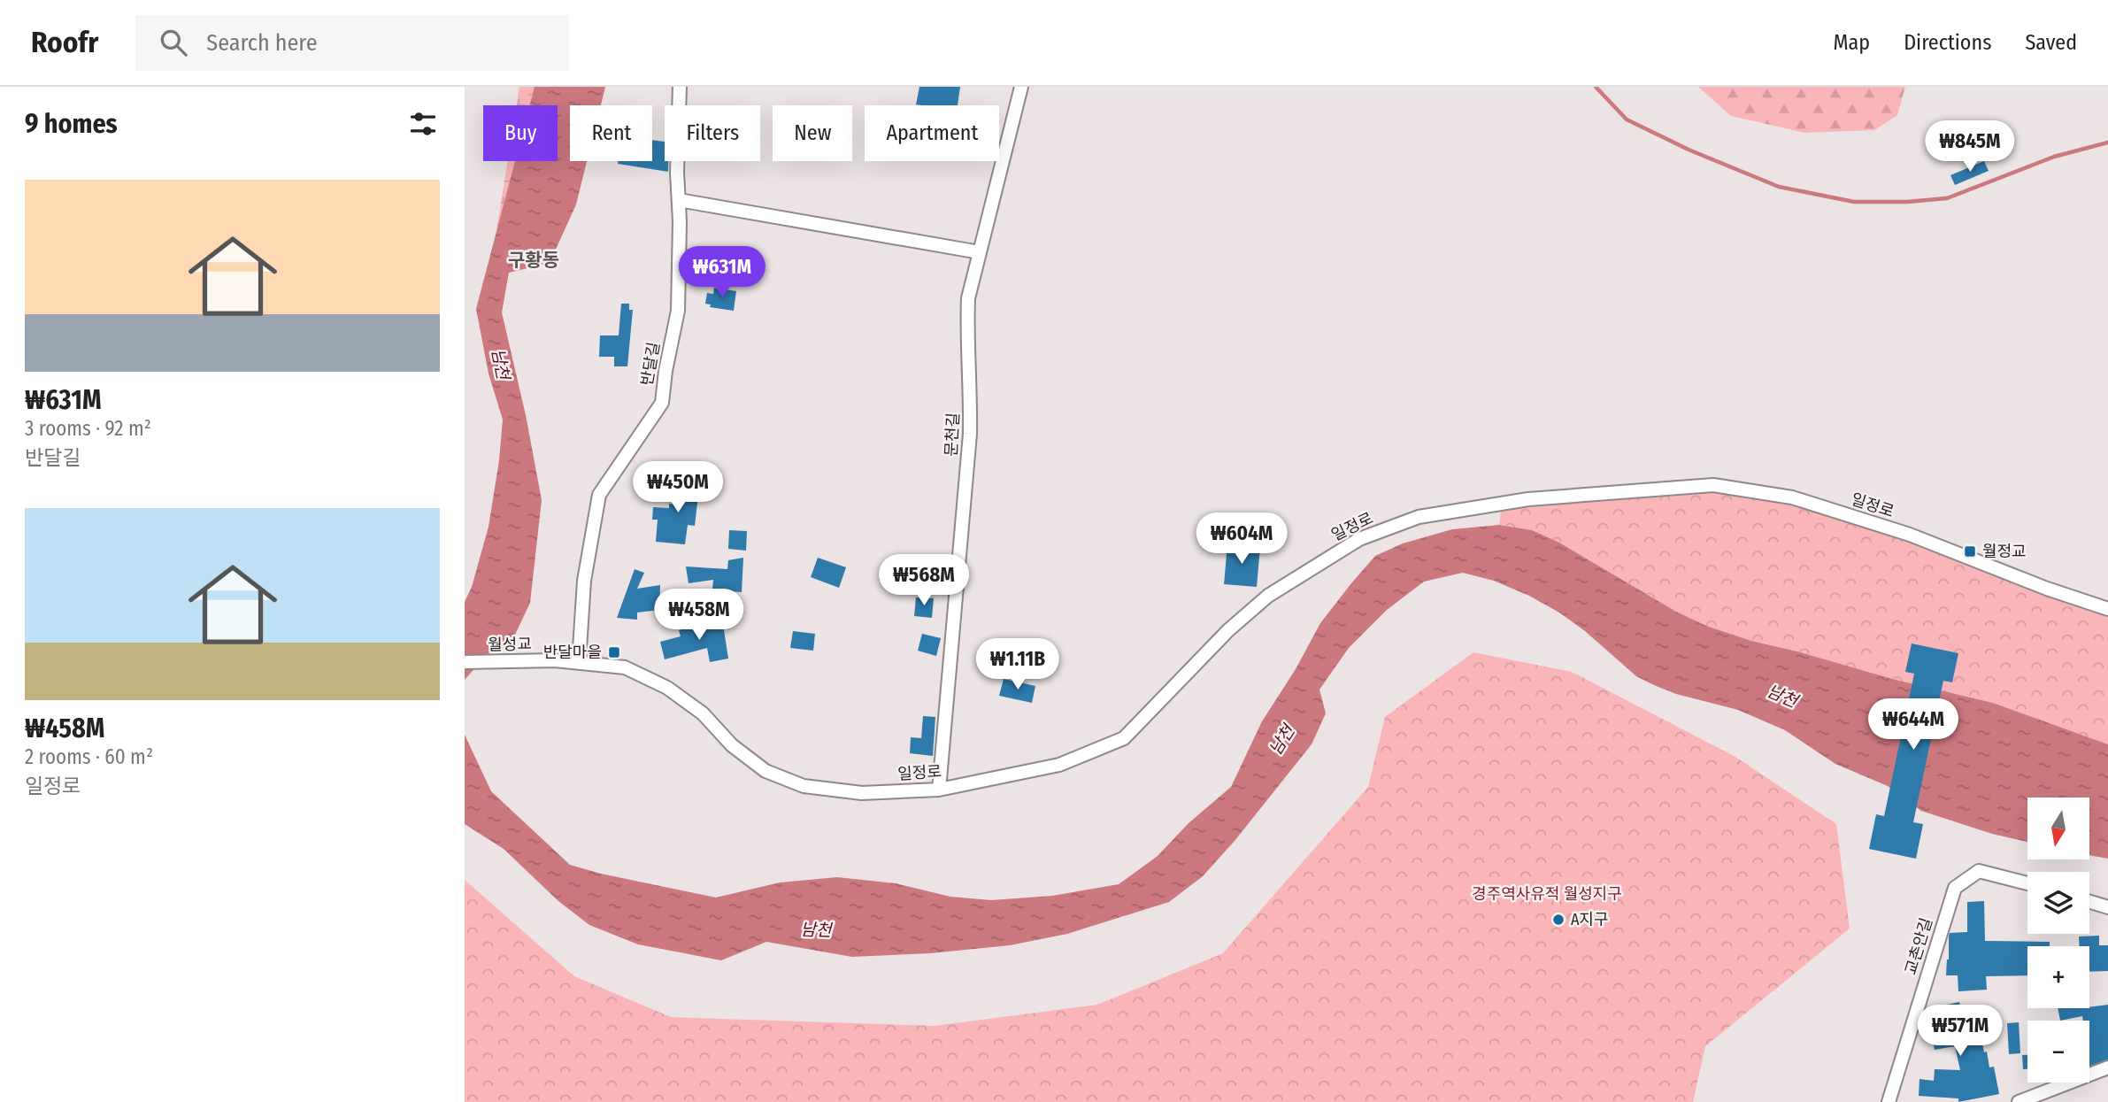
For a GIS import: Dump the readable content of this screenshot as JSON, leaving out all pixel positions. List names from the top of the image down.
{
  "streets": {
    "street": [
      "반달길",
      "문천길",
      "일정로",
      "월성교",
      "교촌안길"
    ]
  },
  "crossings": [
    ["반달길", "일정로"],
    ["문천길", "일정로"],
    ["일정로", "월성교"]
  ],
  "districts": ["구황동"],
  "water": ["남천"],
  "parks": ["경주역사유적 월성지구"],
  "places": {
    "transit": ["월정교", "반달마을"],
    "other": ["A지구"]
  },
  "north": "bottom",
  "page": {
    "header": "Roofr",
    "search": "Search here",
    "nav": ["Map", "Directions", "Saved"],
    "heading": "9 homes",
    "chip": [
      "Buy",
      "Rent",
      "Filters",
      "New",
      "Apartment"
    ],
    "price": [
      "₩845M",
      "₩631M",
      "₩450M",
      "₩604M",
      "₩568M",
      "₩458M",
      "₩1.11B",
      "₩644M",
      "₩571M"
    ],
    "list": [
      {
        "name": "₩631M",
        "note": "3 rooms · 92 m² · 반달길"
      },
      {
        "name": "₩458M",
        "note": "2 rooms · 60 m² · 일정로"
      }
    ],
    "map_buttons": ["+", "−"]
  }
}
